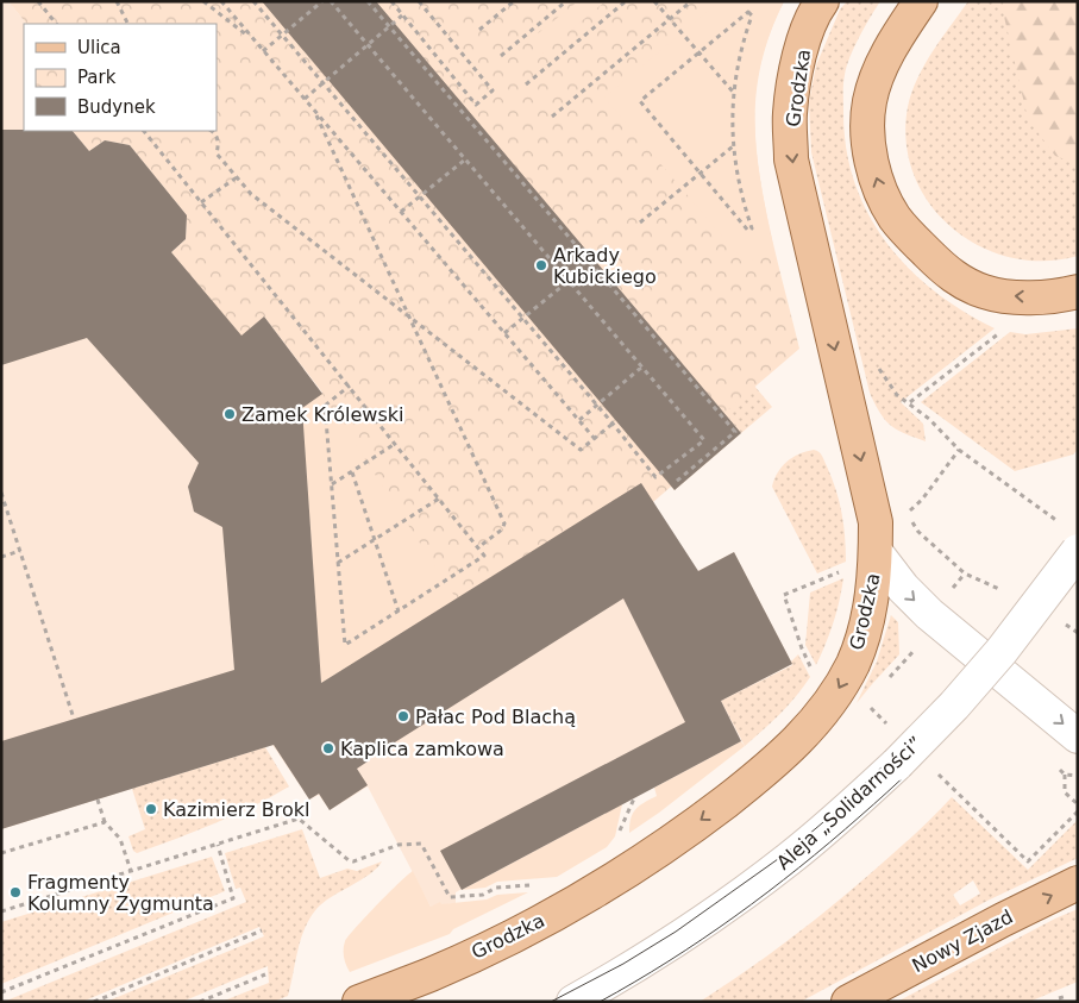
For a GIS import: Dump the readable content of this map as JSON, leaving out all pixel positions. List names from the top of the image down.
{
  "streets": {
    "main road": ["Grodzka", "Nowy Zjazd"],
    "street": ["Aleja „Solidarności”"]
  },
  "one_way": ["Grodzka", "Nowy Zjazd"],
  "places": [
    "Arkady Kubickiego",
    "Zamek Królewski",
    "Pałac Pod Blachą",
    "Kaplica zamkowa",
    "Kazimierz Brokl",
    "Fragmenty Kolumny Zygmunta"
  ],
  "legend": ["Ulica", "Park", "Budynek"]
}
